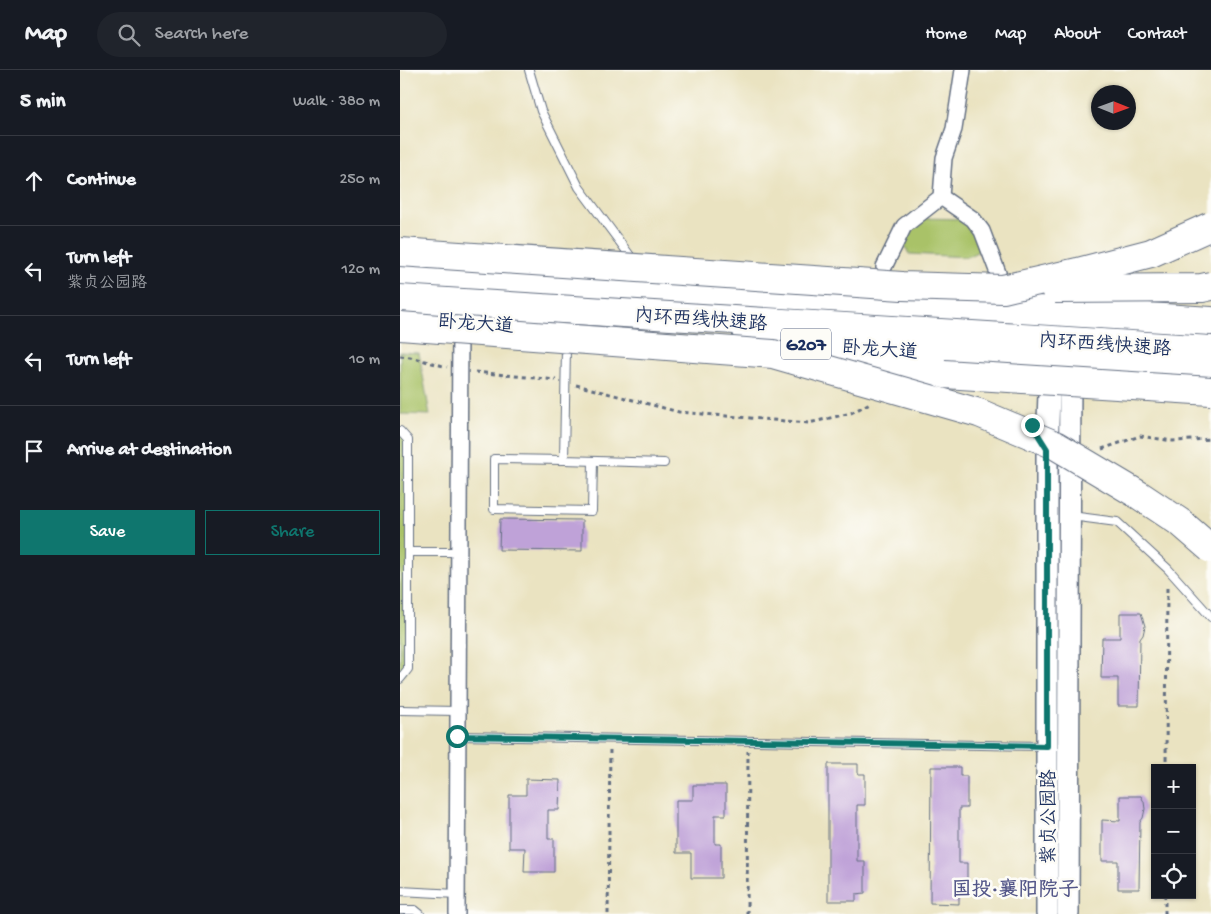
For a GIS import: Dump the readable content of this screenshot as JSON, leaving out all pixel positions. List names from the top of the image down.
{
  "streets": {
    "highway": ["内环西线快速路", "卧龙大道", "G207"],
    "street": ["紫贞公园路"]
  },
  "crossings": [
    ["卧龙大道", "紫贞公园路"]
  ],
  "districts": ["国投·襄阳院子"],
  "north": "right",
  "page": {
    "header": "Map",
    "search": "Search here",
    "nav": [
      "Home",
      "Map",
      "About",
      "Contact"
    ],
    "heading": ["5 min", "Walk · 380 m"],
    "list": [
      ["Continue", "250 m"],
      ["Turn left", "紫贞公园路", "120 m"],
      ["Turn left", "10 m"],
      "Arrive at destination"
    ],
    "buttons": ["Save", "Share"],
    "map_buttons": ["+", "−"]
  }
}
